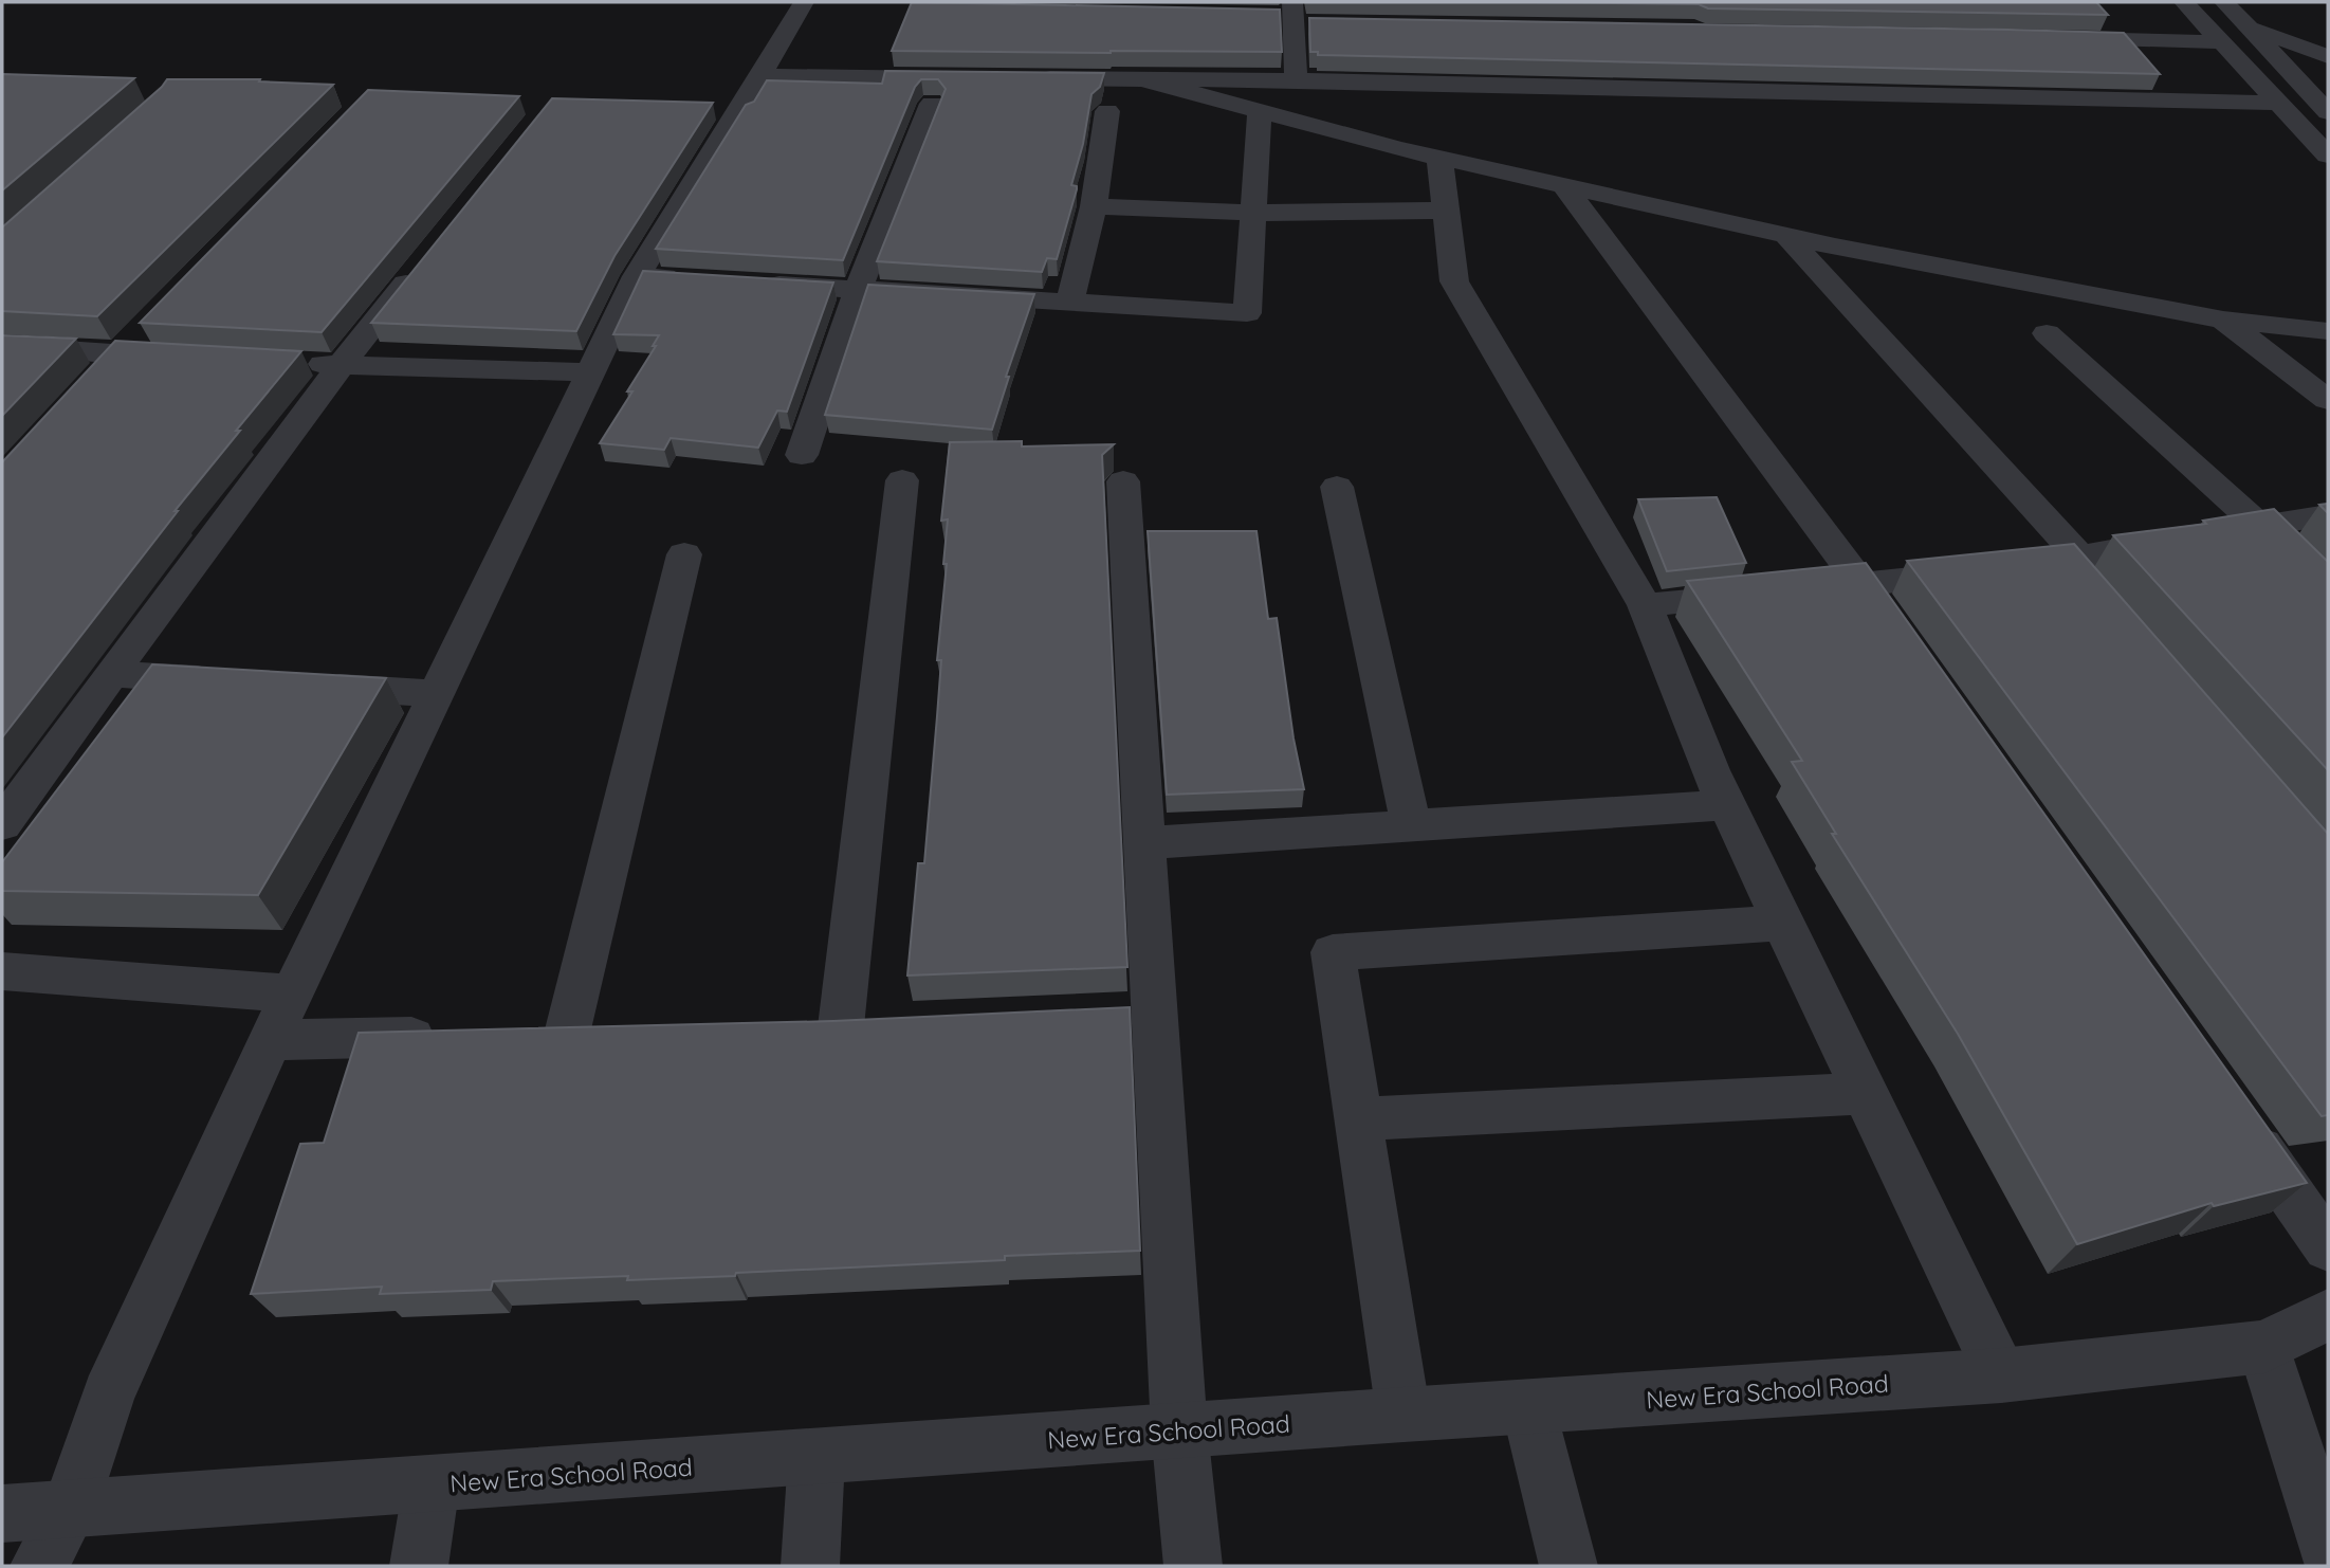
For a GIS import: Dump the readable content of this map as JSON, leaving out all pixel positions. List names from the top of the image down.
{
  "streets": {
    "street": ["New Era School Road"]
  }
}
